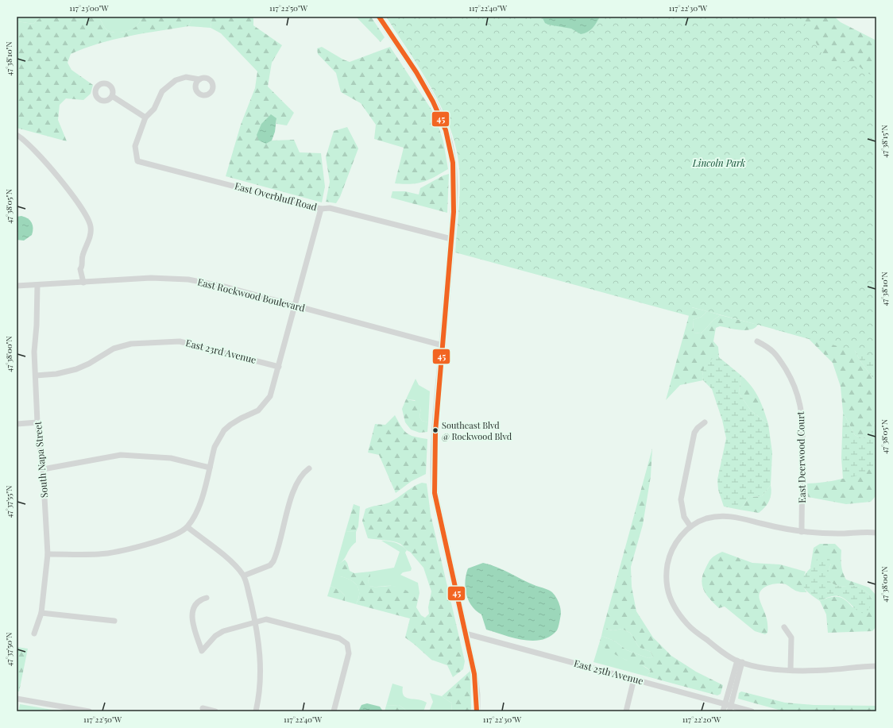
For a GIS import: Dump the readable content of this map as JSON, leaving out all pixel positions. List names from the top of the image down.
{
  "streets": {
    "street": [
      "East Overbluff Road",
      "East Rockwood Boulevard",
      "East 23rd Avenue",
      "East Deerwood Court",
      "South Napa Street",
      "East 25th Avenue"
    ]
  },
  "crossings": [
    ["East Rockwood Boulevard", "South Napa Street"],
    ["East 23rd Avenue", "South Napa Street"]
  ],
  "parks": ["Lincoln Park"],
  "places": ["Southeast Blvd @ Rockwood Blvd"],
  "lines": ["transit line 45"],
  "coordinates": [
    "117°23'00\"W",
    "117°22'50\"W",
    "117°22'40\"W",
    "117°22'30\"W",
    "47°38'10\"N",
    "47°38'15\"N",
    "47°38'05\"N",
    "47°38'00\"N",
    "47°37'55\"N",
    "47°37'50\"N",
    "117°22'20\"W"
  ]
}
